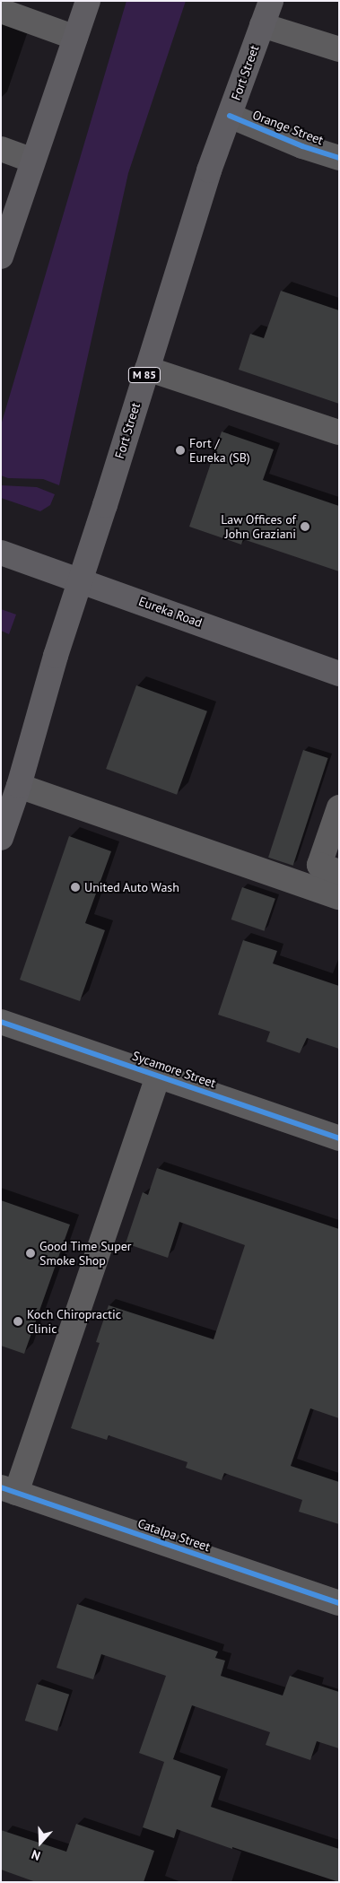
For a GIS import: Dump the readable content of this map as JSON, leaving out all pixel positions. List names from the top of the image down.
{
  "streets": {
    "main road": ["Fort Street", "M 85", "Eureka Road"],
    "street": ["Orange Street", "Sycamore Street", "Catalpa Street"]
  },
  "crossings": [
    ["Fort Street", "Orange Street"],
    ["Fort Street", "Eureka Road"]
  ],
  "places": [
    "Fort / Eureka (SB)",
    "Law Offices of John Graziani",
    "United Auto Wash",
    "Good Time Super Smoke Shop",
    "Koch Chiropractic Clinic"
  ],
  "north": "bottom"
}
